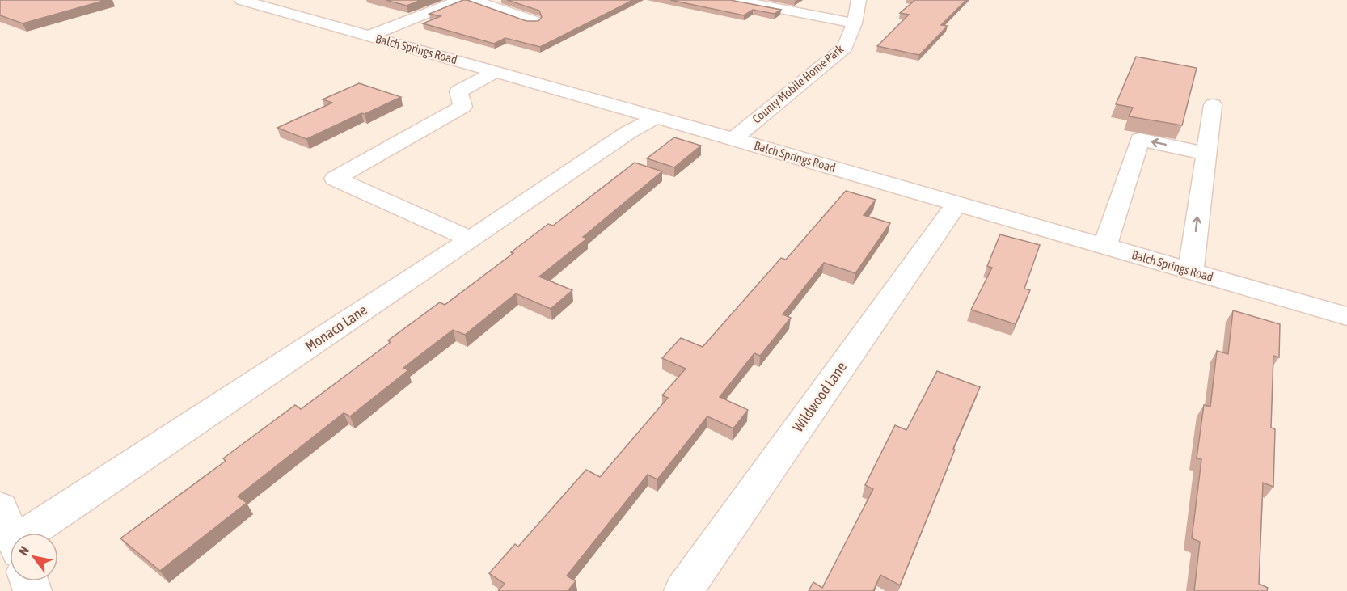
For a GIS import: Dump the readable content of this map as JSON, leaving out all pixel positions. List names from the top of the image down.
{
  "streets": {
    "street": [
      "Balch Springs Road",
      "County Mobile Home Park",
      "Monaco Lane",
      "Wildwood Lane"
    ]
  },
  "crossings": [
    ["Balch Springs Road", "County Mobile Home Park"],
    ["Balch Springs Road", "Monaco Lane"],
    ["Balch Springs Road", "Wildwood Lane"]
  ],
  "north": "top left"
}
